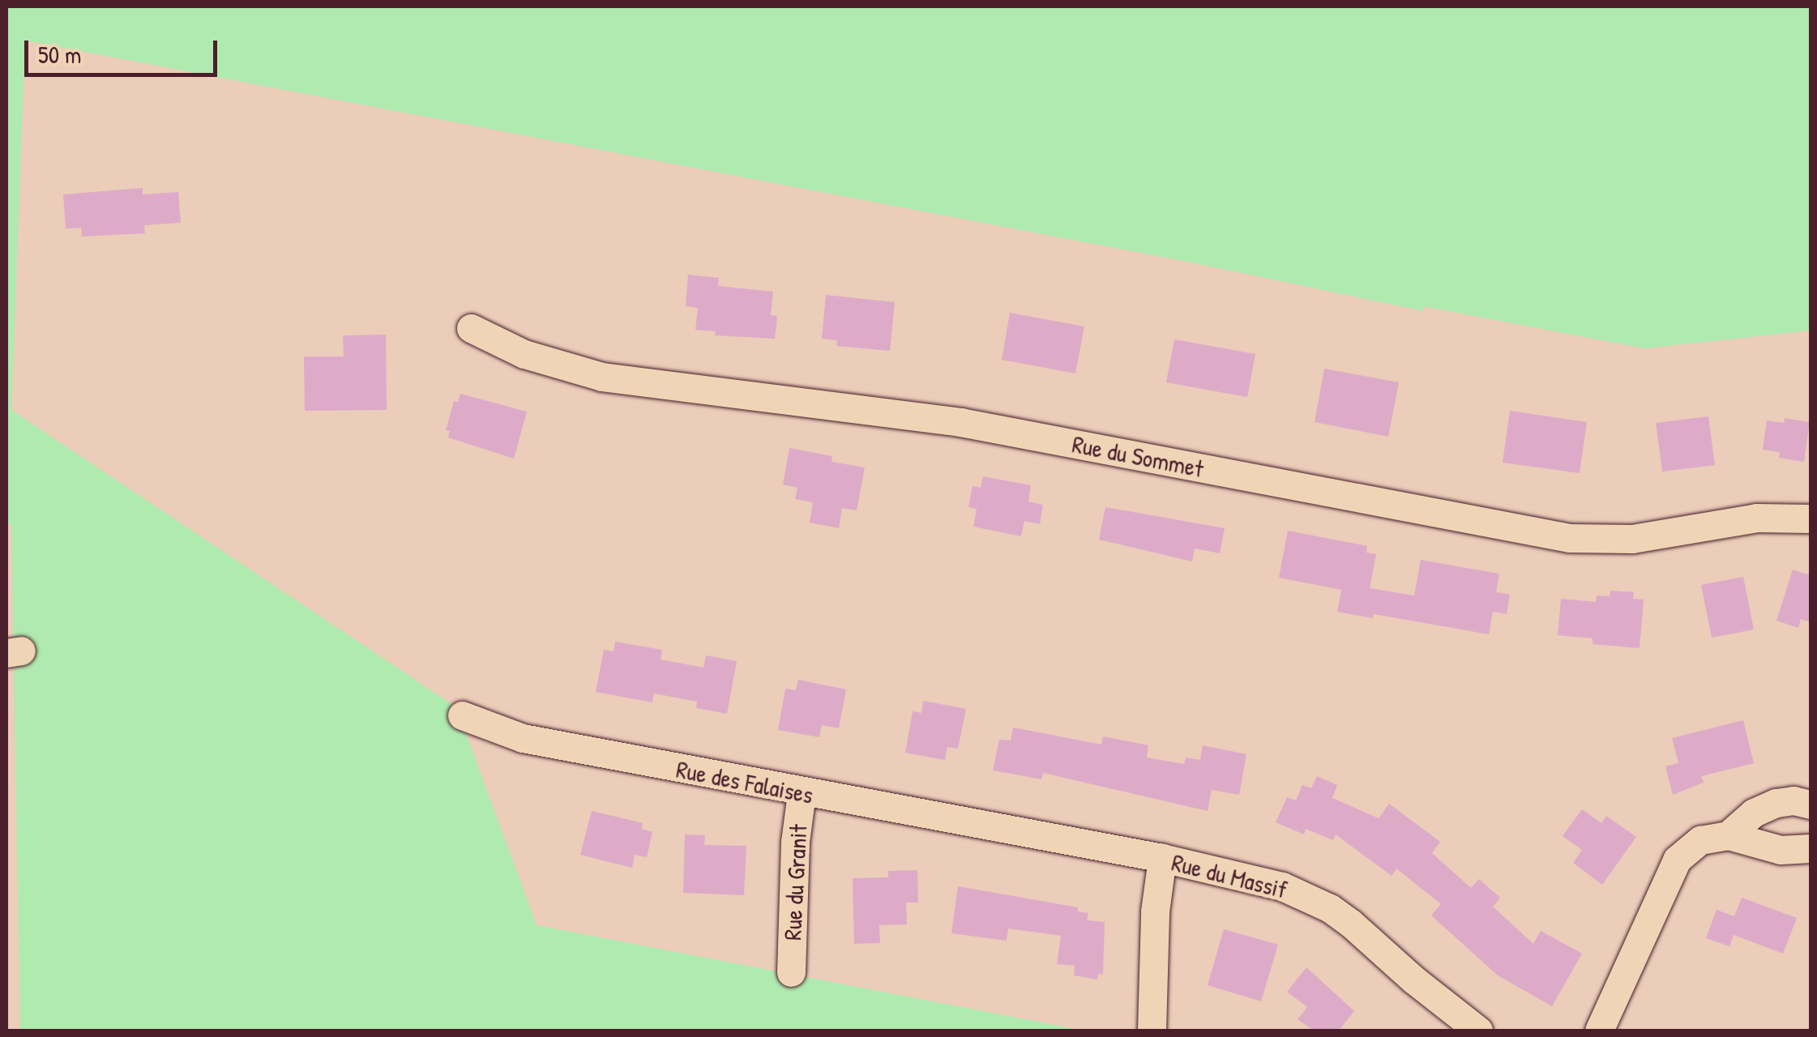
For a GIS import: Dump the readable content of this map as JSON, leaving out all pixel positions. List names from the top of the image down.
{
  "streets": {
    "street": [
      "Rue du Sommet",
      "Rue des Falaises",
      "Rue du Massif",
      "Rue du Granit"
    ]
  },
  "crossings": [
    ["Rue des Falaises", "Rue du Massif"],
    ["Rue des Falaises", "Rue du Granit"]
  ],
  "scale_bar": "50 m"
}
